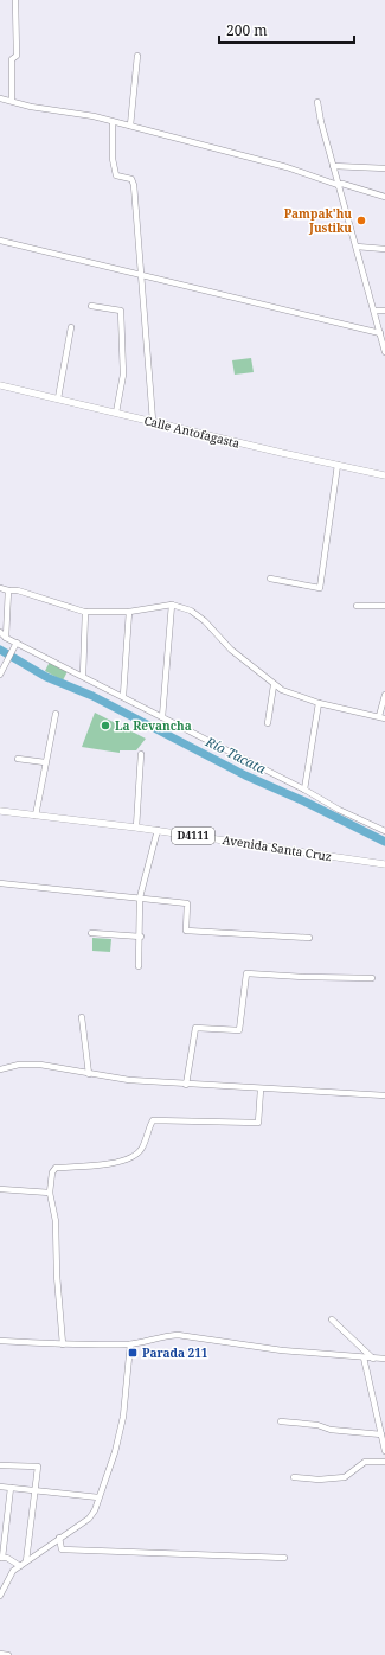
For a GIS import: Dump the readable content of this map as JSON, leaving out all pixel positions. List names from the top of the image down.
{
  "streets": {
    "main road": ["Calle Antofagasta", "D4111", "Avenida Santa Cruz"]
  },
  "water": ["Río Tacata"],
  "places": {
    "other": ["Pampak'hu Justiku", "La Revancha"],
    "transit": ["Parada 211"]
  },
  "scale_bar": "200 m"
}
